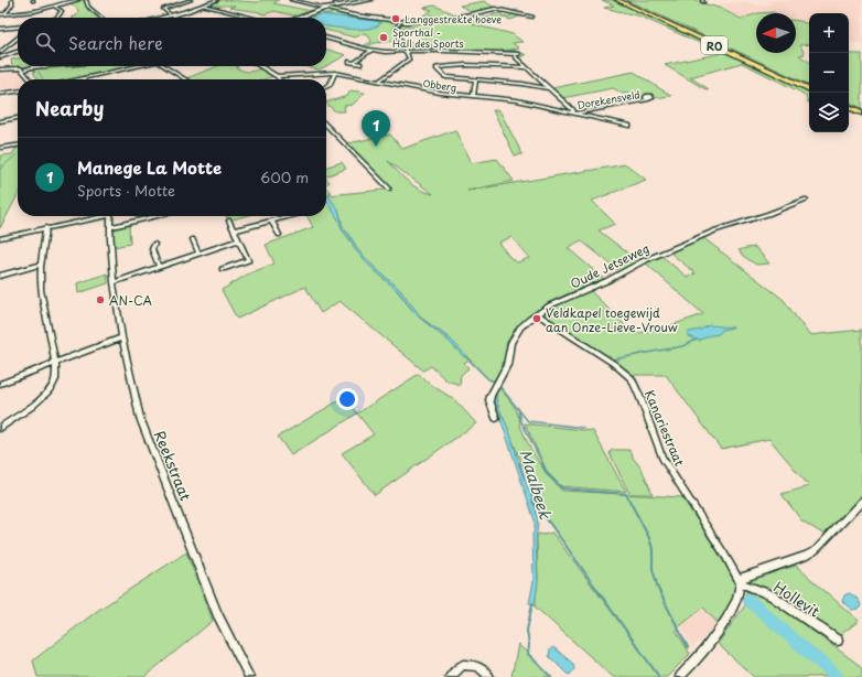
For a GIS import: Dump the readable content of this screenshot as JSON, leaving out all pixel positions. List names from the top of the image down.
{
  "streets": {
    "highway": ["R0"],
    "street": [
      "Obberg",
      "Dorekensveld",
      "Oude Jetseweg",
      "Kanariestraat",
      "Reekstraat",
      "Hollevit"
    ]
  },
  "crossings": [
    ["Obberg", "Dorekensveld"],
    ["Oude Jetseweg", "Kanariestraat"],
    ["Kanariestraat", "Hollevit"]
  ],
  "water": ["Maalbeek"],
  "places": [
    "Langgestrekte hoeve",
    "Sporthal - Hall des Sports",
    "AN-CA",
    "Veldkapel toegewijd aan Onze-Lieve-Vrouw"
  ],
  "north": "left",
  "page": {
    "map_buttons": ["+", "−"],
    "search": "Search here",
    "heading": "Nearby",
    "pins": "1",
    "list": [
      {
        "mark": "1",
        "name": "Manege La Motte",
        "note": "Sports · Motte",
        "value": "600 m"
      }
    ]
  }
}
